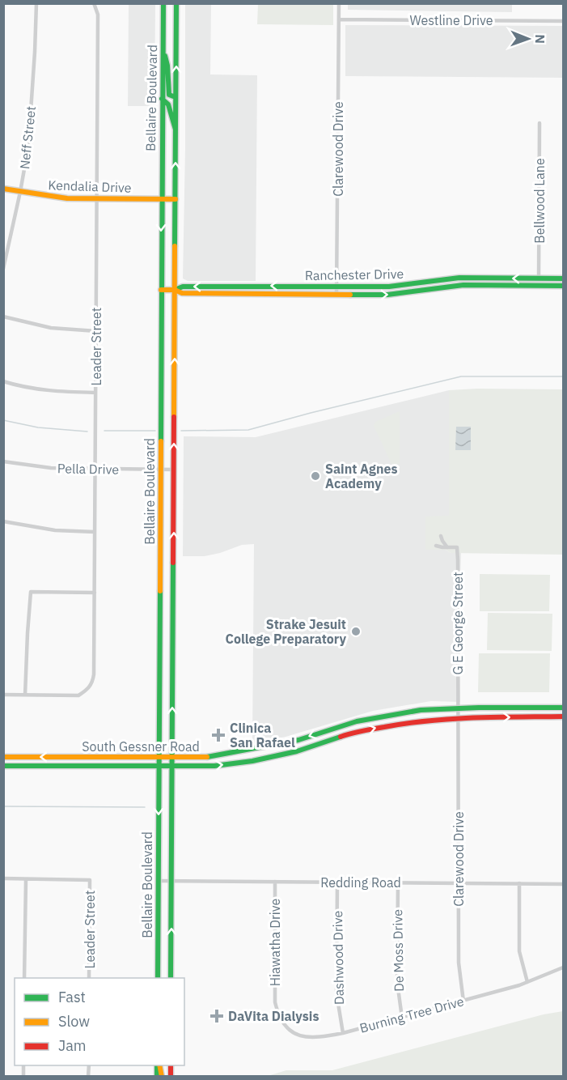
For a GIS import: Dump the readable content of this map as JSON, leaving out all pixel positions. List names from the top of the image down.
{
  "streets": {
    "main road": [
      "Bellaire Boulevard",
      "Kendalia Drive",
      "Ranchester Drive",
      "South Gessner Road"
    ],
    "street": [
      "Westline Drive",
      "Neff Street",
      "Clarewood Drive",
      "Bellwood Lane",
      "Leader Street",
      "Pella Drive",
      "G E George Street",
      "Redding Road",
      "Hiawatha Drive",
      "De Moss Drive",
      "Dashwood Drive",
      "Burning Tree Drive"
    ]
  },
  "crossings": [
    ["Westline Drive", "Clarewood Drive"],
    ["Bellaire Boulevard", "Kendalia Drive"],
    ["Bellaire Boulevard", "Ranchester Drive"],
    ["Bellaire Boulevard", "Pella Drive"],
    ["Bellaire Boulevard", "South Gessner Road"],
    ["Bellaire Boulevard", "Redding Road"],
    ["Neff Street", "Kendalia Drive"],
    ["Clarewood Drive", "Ranchester Drive"],
    ["Clarewood Drive", "G E George Street"],
    ["Clarewood Drive", "South Gessner Road"],
    ["Clarewood Drive", "Redding Road"],
    ["Clarewood Drive", "Burning Tree Drive"],
    ["Kendalia Drive", "Leader Street"],
    ["Bellwood Lane", "Ranchester Drive"],
    ["Leader Street", "Pella Drive"],
    ["G E George Street", "South Gessner Road"],
    ["Redding Road", "Hiawatha Drive"],
    ["Redding Road", "De Moss Drive"],
    ["Redding Road", "Dashwood Drive"],
    ["Hiawatha Drive", "Burning Tree Drive"],
    ["De Moss Drive", "Burning Tree Drive"],
    ["Dashwood Drive", "Burning Tree Drive"]
  ],
  "places": {
    "other": ["Saint Agnes Academy", "Strake Jesuit College Preparatory"],
    "health": ["Clinica San Rafael", "DaVita Dialysis"]
  },
  "legend": ["Fast", "Slow", "Jam"],
  "north": "right"
}
